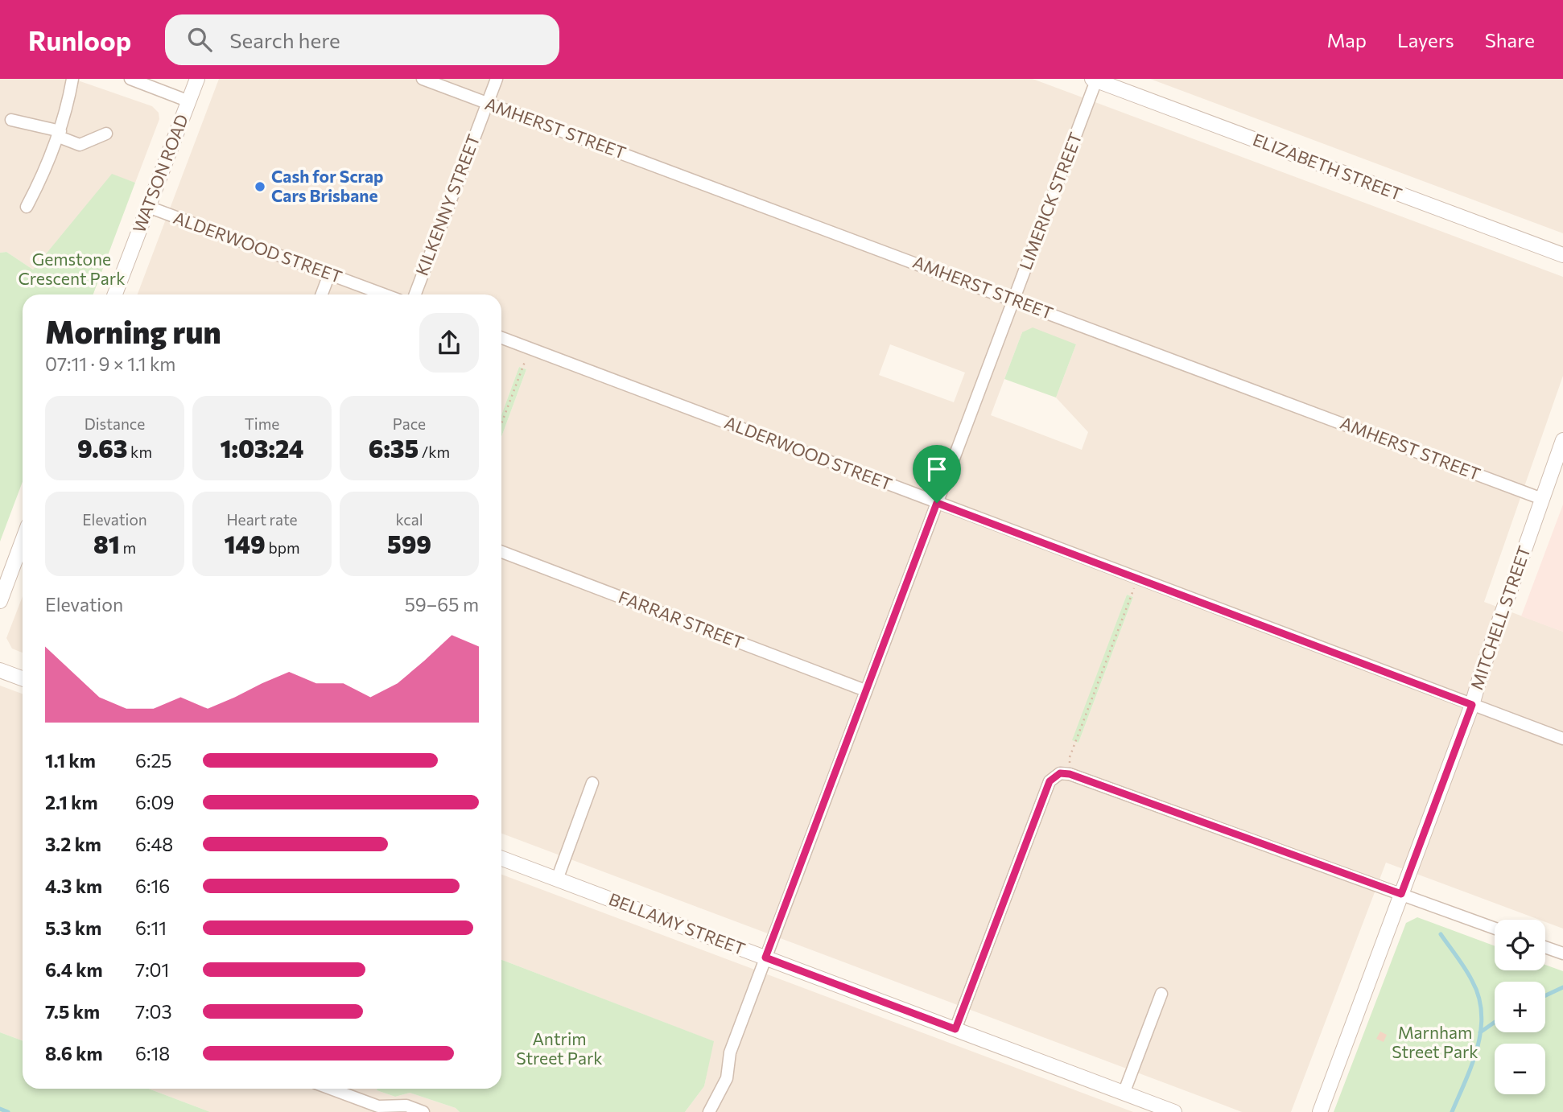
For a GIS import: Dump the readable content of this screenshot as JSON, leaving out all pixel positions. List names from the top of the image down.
{
  "streets": {
    "street": [
      "AMHERST STREET",
      "ELIZABETH STREET",
      "WATSON ROAD",
      "LIMERICK STREET",
      "KILKENNY STREET",
      "ALDERWOOD STREET",
      "MITCHELL STREET",
      "FARRAR STREET",
      "BELLAMY STREET"
    ]
  },
  "crossings": [
    ["AMHERST STREET", "LIMERICK STREET"],
    ["AMHERST STREET", "KILKENNY STREET"],
    ["AMHERST STREET", "MITCHELL STREET"],
    ["ELIZABETH STREET", "LIMERICK STREET"],
    ["WATSON ROAD", "ALDERWOOD STREET"],
    ["LIMERICK STREET", "ALDERWOOD STREET"],
    ["LIMERICK STREET", "FARRAR STREET"],
    ["LIMERICK STREET", "BELLAMY STREET"],
    ["ALDERWOOD STREET", "MITCHELL STREET"]
  ],
  "parks": ["Gemstone Crescent Park", "Marnham Street Park", "Antrim Street Park"],
  "places": ["Cash for Scrap Cars Brisbane"],
  "page": {
    "header": "Runloop",
    "search": "Search here",
    "nav": ["Map", "Layers", "Share"],
    "heading": ["Morning run", "07:11 · 9 × 1.1 km"],
    "stats": [
      ["Distance", "9.63 km"],
      ["Time", "1:03:24"],
      ["Pace", "6:35 /km"],
      ["Elevation", "81 m"],
      ["Heart rate", "149 bpm"],
      ["kcal", "599"]
    ],
    "chart": ["Elevation", "59–65 m"],
    "list": [
      {
        "name": "1.1 km",
        "note": "6:25"
      },
      {
        "name": "2.1 km",
        "note": "6:09"
      },
      {
        "name": "3.2 km",
        "note": "6:48"
      },
      {
        "name": "4.3 km",
        "note": "6:16"
      },
      {
        "name": "5.3 km",
        "note": "6:11"
      },
      {
        "name": "6.4 km",
        "note": "7:01"
      },
      {
        "name": "7.5 km",
        "note": "7:03"
      },
      {
        "name": "8.6 km",
        "note": "6:18"
      }
    ],
    "map_buttons": ["+", "−"]
  }
}
